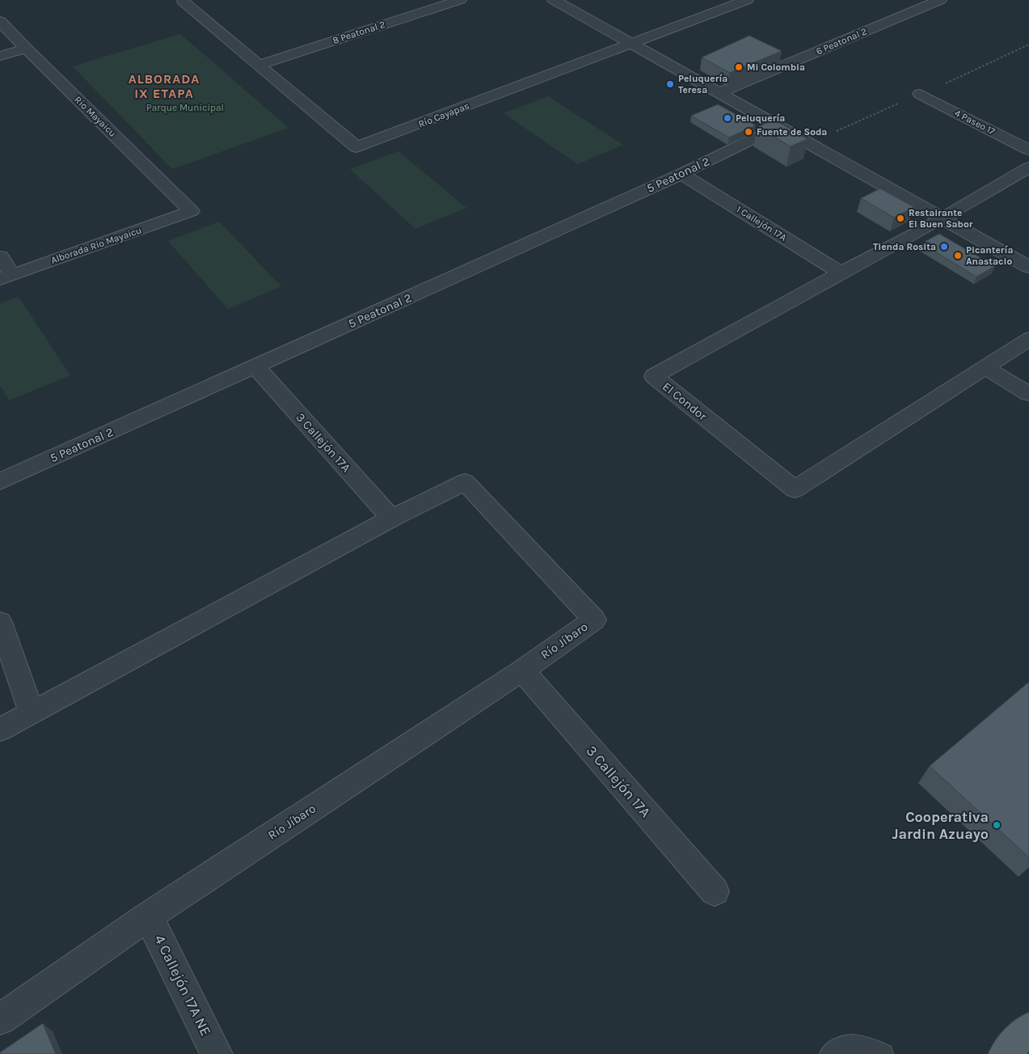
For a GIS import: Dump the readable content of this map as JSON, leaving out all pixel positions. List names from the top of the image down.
{
  "streets": {
    "street": [
      "8 Peatonal 2",
      "6 Peatonal 2",
      "Río Cayapas",
      "Río Mayaicu",
      "4 Paseo 17",
      "5 Peatonal 2",
      "1 Callejón 17A",
      "Alborada Rio Mayaicu",
      "El Condor",
      "3 Callejón 17A",
      "Río Jíbaro",
      "4 Callejón 17A NE"
    ]
  },
  "crossings": [
    ["8 Peatonal 2", "Río Cayapas"],
    ["Río Mayaicu", "Alborada Rio Mayaicu"],
    ["5 Peatonal 2", "1 Callejón 17A"],
    ["5 Peatonal 2", "3 Callejón 17A"],
    ["1 Callejón 17A", "El Condor"],
    ["3 Callejón 17A", "Río Jíbaro"],
    ["Río Jíbaro", "4 Callejón 17A NE"]
  ],
  "districts": ["ALBORADA IX ETAPA"],
  "parks": ["Parque Municipal"],
  "places": [
    "Mi Colombia",
    "Peluquería Teresa",
    "Peluquería",
    "Fuente de Soda",
    "Restairante El Buen Sabor",
    "Tienda Rosita",
    "Picantería Anastacio",
    "Cooperativa Jardin Azuayo"
  ]
}
